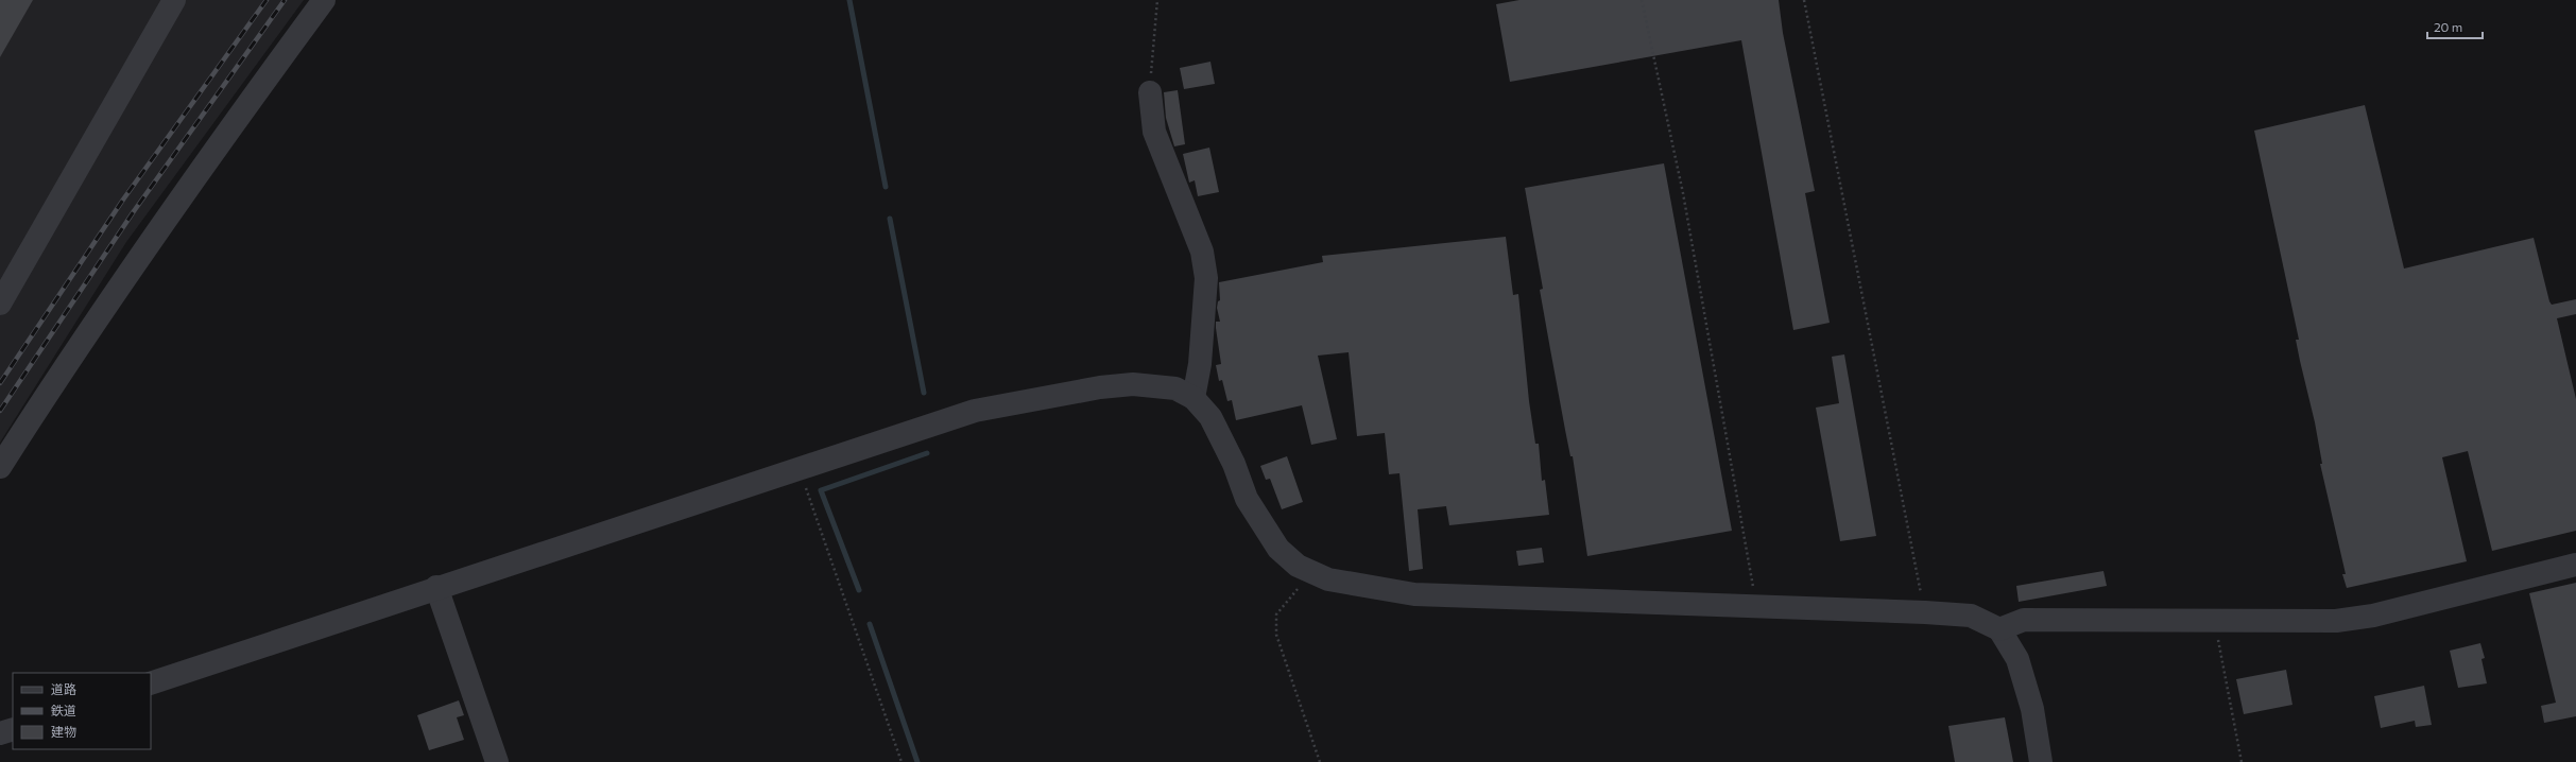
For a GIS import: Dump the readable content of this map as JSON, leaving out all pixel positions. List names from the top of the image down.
{
  "legend": ["道路", "鉄道", "建物"],
  "scale_bar": "20 m"
}
